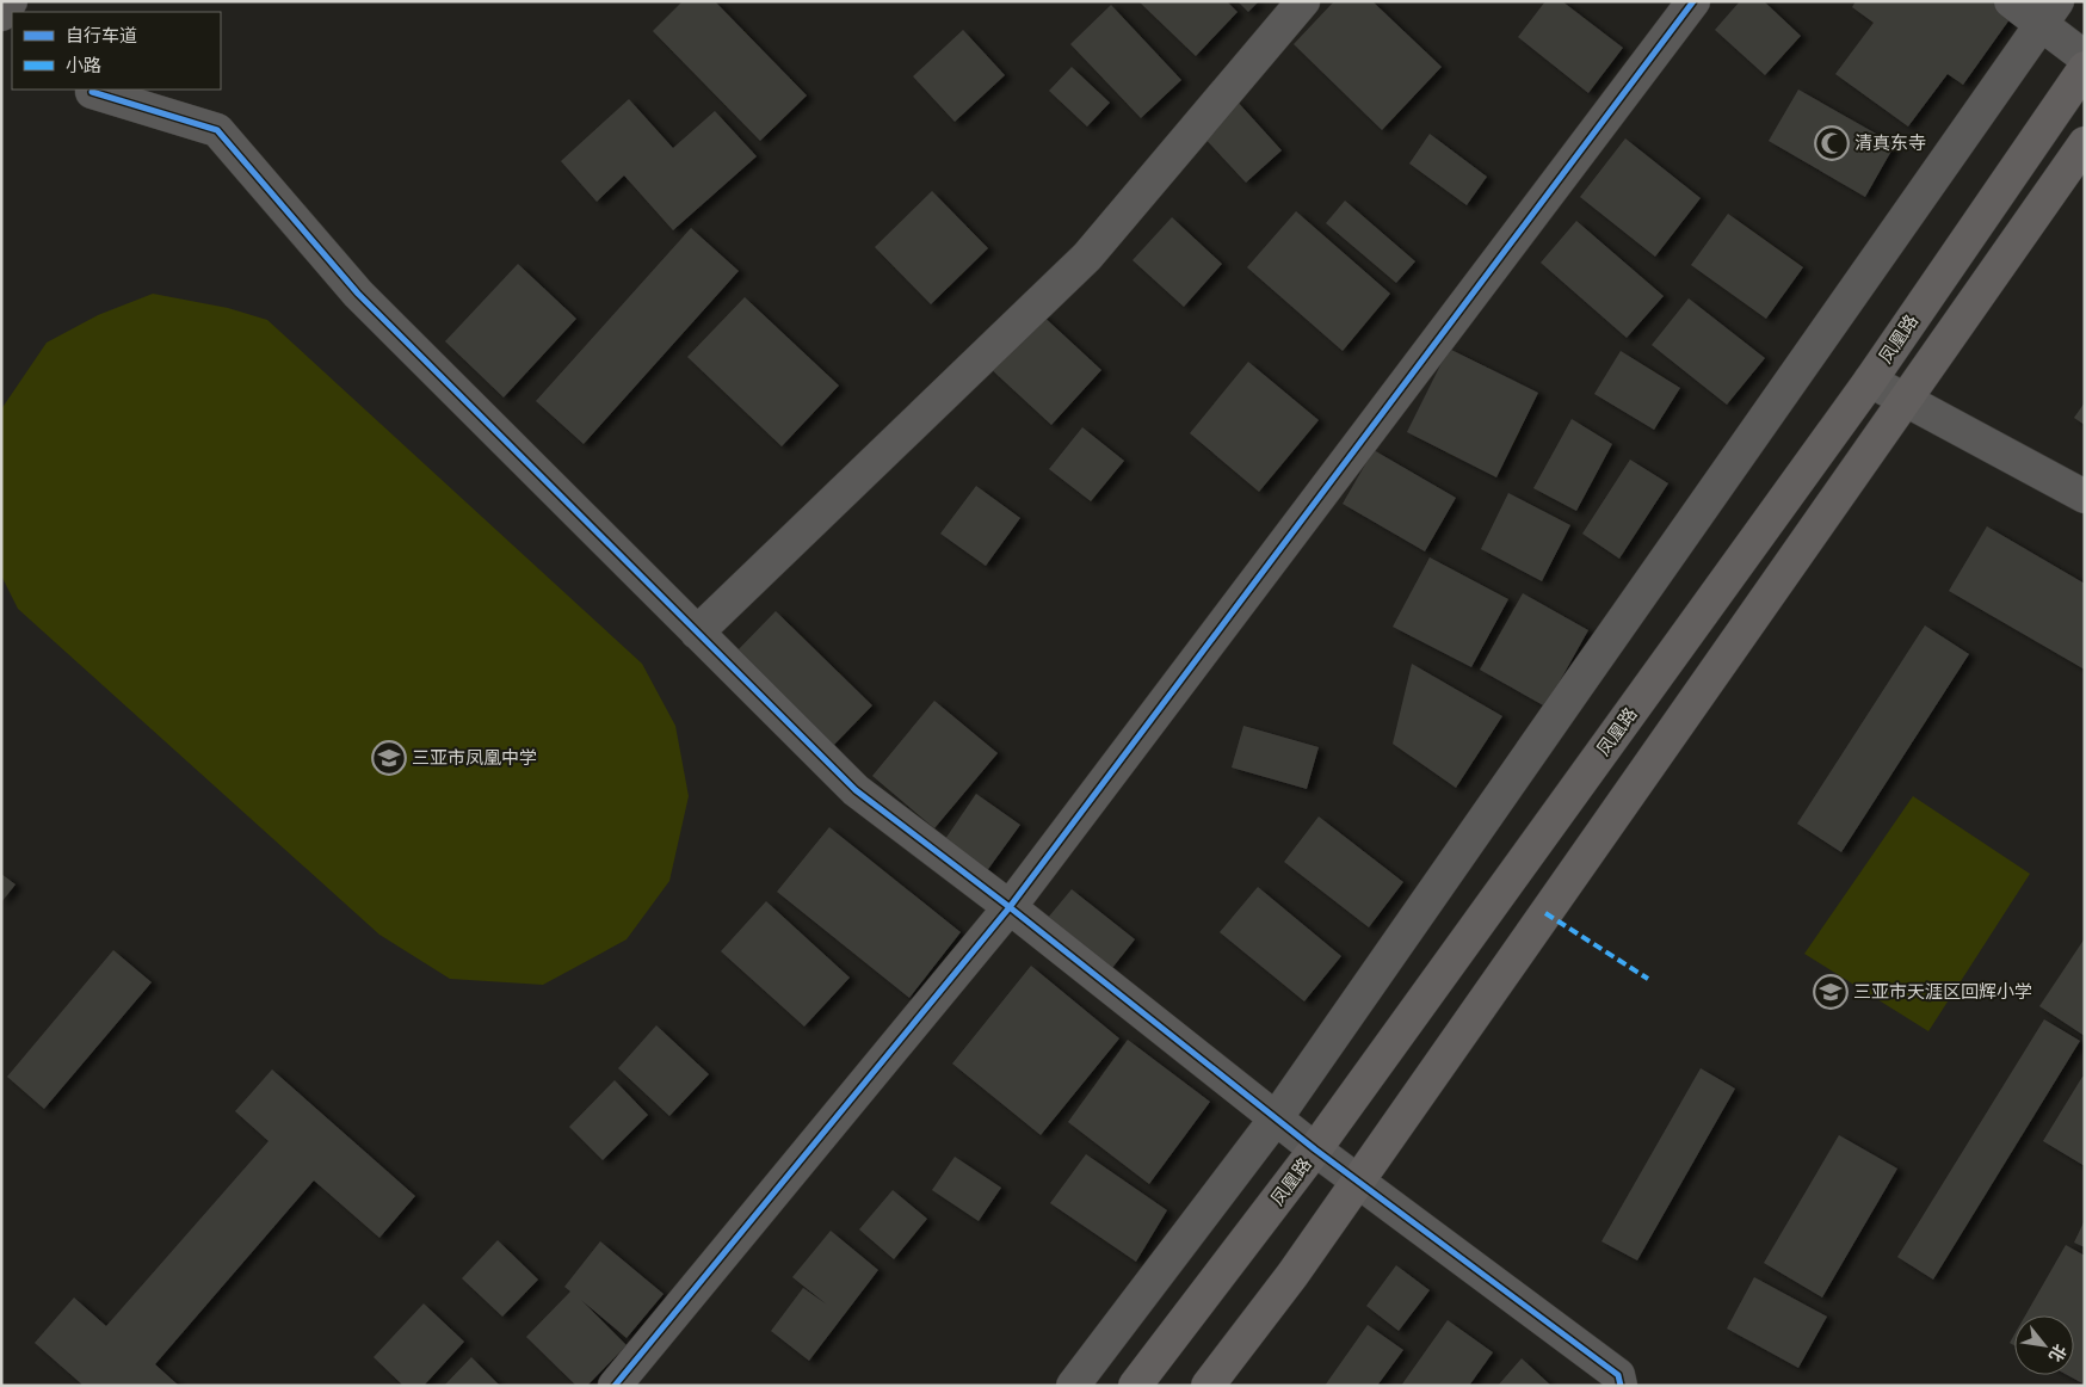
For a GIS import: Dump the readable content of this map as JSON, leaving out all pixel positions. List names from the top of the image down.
{
  "streets": {
    "highway": ["凤凰路"]
  },
  "places": {
    "mosque": ["清真东寺"],
    "school or university": ["三亚市凤凰中学", "三亚市天涯区回辉小学"]
  },
  "legend": ["自行车道", "小路"],
  "north": "bottom right"
}
